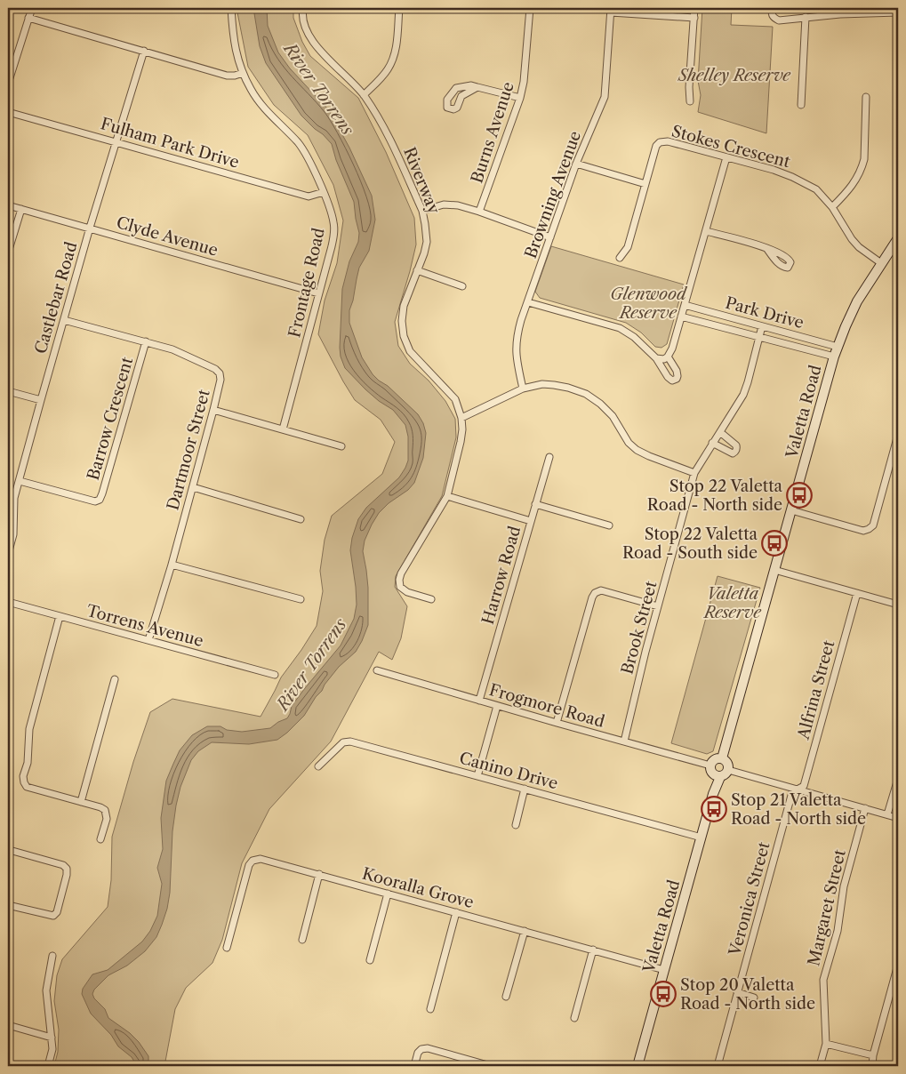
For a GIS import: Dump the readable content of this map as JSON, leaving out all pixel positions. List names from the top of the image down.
{
  "streets": {
    "street": [
      "Burns Avenue",
      "Fulham Park Drive",
      "Stokes Crescent",
      "Riverway",
      "Browning Avenue",
      "Clyde Avenue",
      "Frontage Road",
      "Castlebar Road",
      "Park Drive",
      "Valetta Road",
      "Barrow Crescent",
      "Dartmoor Street",
      "Harrow Road",
      "Torrens Avenue",
      "Brook Street",
      "Alfrina Street",
      "Frogmore Road",
      "Canino Drive",
      "Kooralla Grove",
      "Veronica Street",
      "Margaret Street"
    ]
  },
  "crossings": [
    ["Fulham Park Drive", "Frontage Road"],
    ["Fulham Park Drive", "Castlebar Road"],
    ["Stokes Crescent", "Valetta Road"],
    ["Clyde Avenue", "Frontage Road"],
    ["Clyde Avenue", "Castlebar Road"],
    ["Castlebar Road", "Barrow Crescent"],
    ["Castlebar Road", "Dartmoor Street"],
    ["Park Drive", "Valetta Road"],
    ["Park Drive", "Brook Street"],
    ["Valetta Road", "Frogmore Road"],
    ["Valetta Road", "Canino Drive"],
    ["Valetta Road", "Kooralla Grove"],
    ["Barrow Crescent", "Dartmoor Street"],
    ["Dartmoor Street", "Torrens Avenue"],
    ["Harrow Road", "Frogmore Road"],
    ["Brook Street", "Frogmore Road"],
    ["Alfrina Street", "Veronica Street"]
  ],
  "water": ["River Torrens"],
  "parks": ["Shelley Reserve", "Glenwood Reserve", "Valetta Reserve"],
  "places": {
    "bus stop": [
      "Stop 22 Valetta Road - North side",
      "Stop 22 Valetta Road - South side",
      "Stop 21 Valetta Road - North side",
      "Stop 20 Valetta Road - North side"
    ]
  }
}
